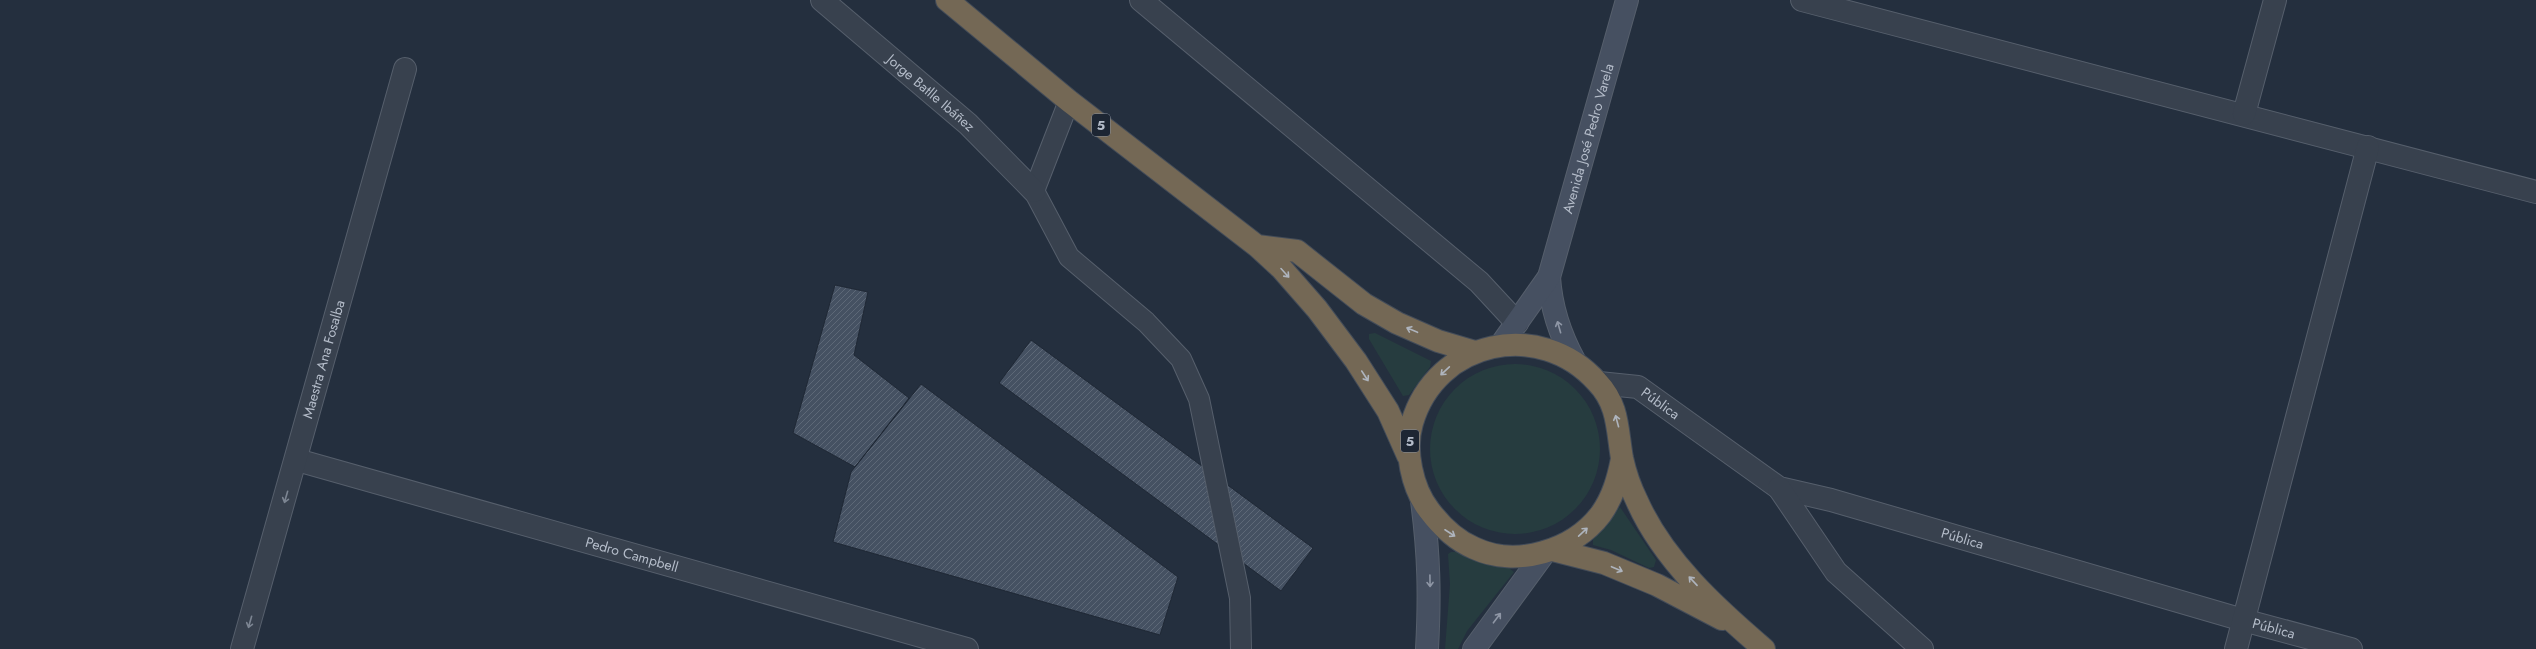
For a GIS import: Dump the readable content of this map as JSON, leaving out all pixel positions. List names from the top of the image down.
{
  "streets": {
    "highway": ["5"],
    "street": [
      "Jorge Batlle Ibáñez",
      "Avenida José Pedro Varela",
      "Maestra Ana Fosalba",
      "Pública",
      "Pedro Campbell"
    ]
  },
  "crossings": [
    ["5", "Pública"],
    ["Maestra Ana Fosalba", "Pedro Campbell"]
  ]
}
